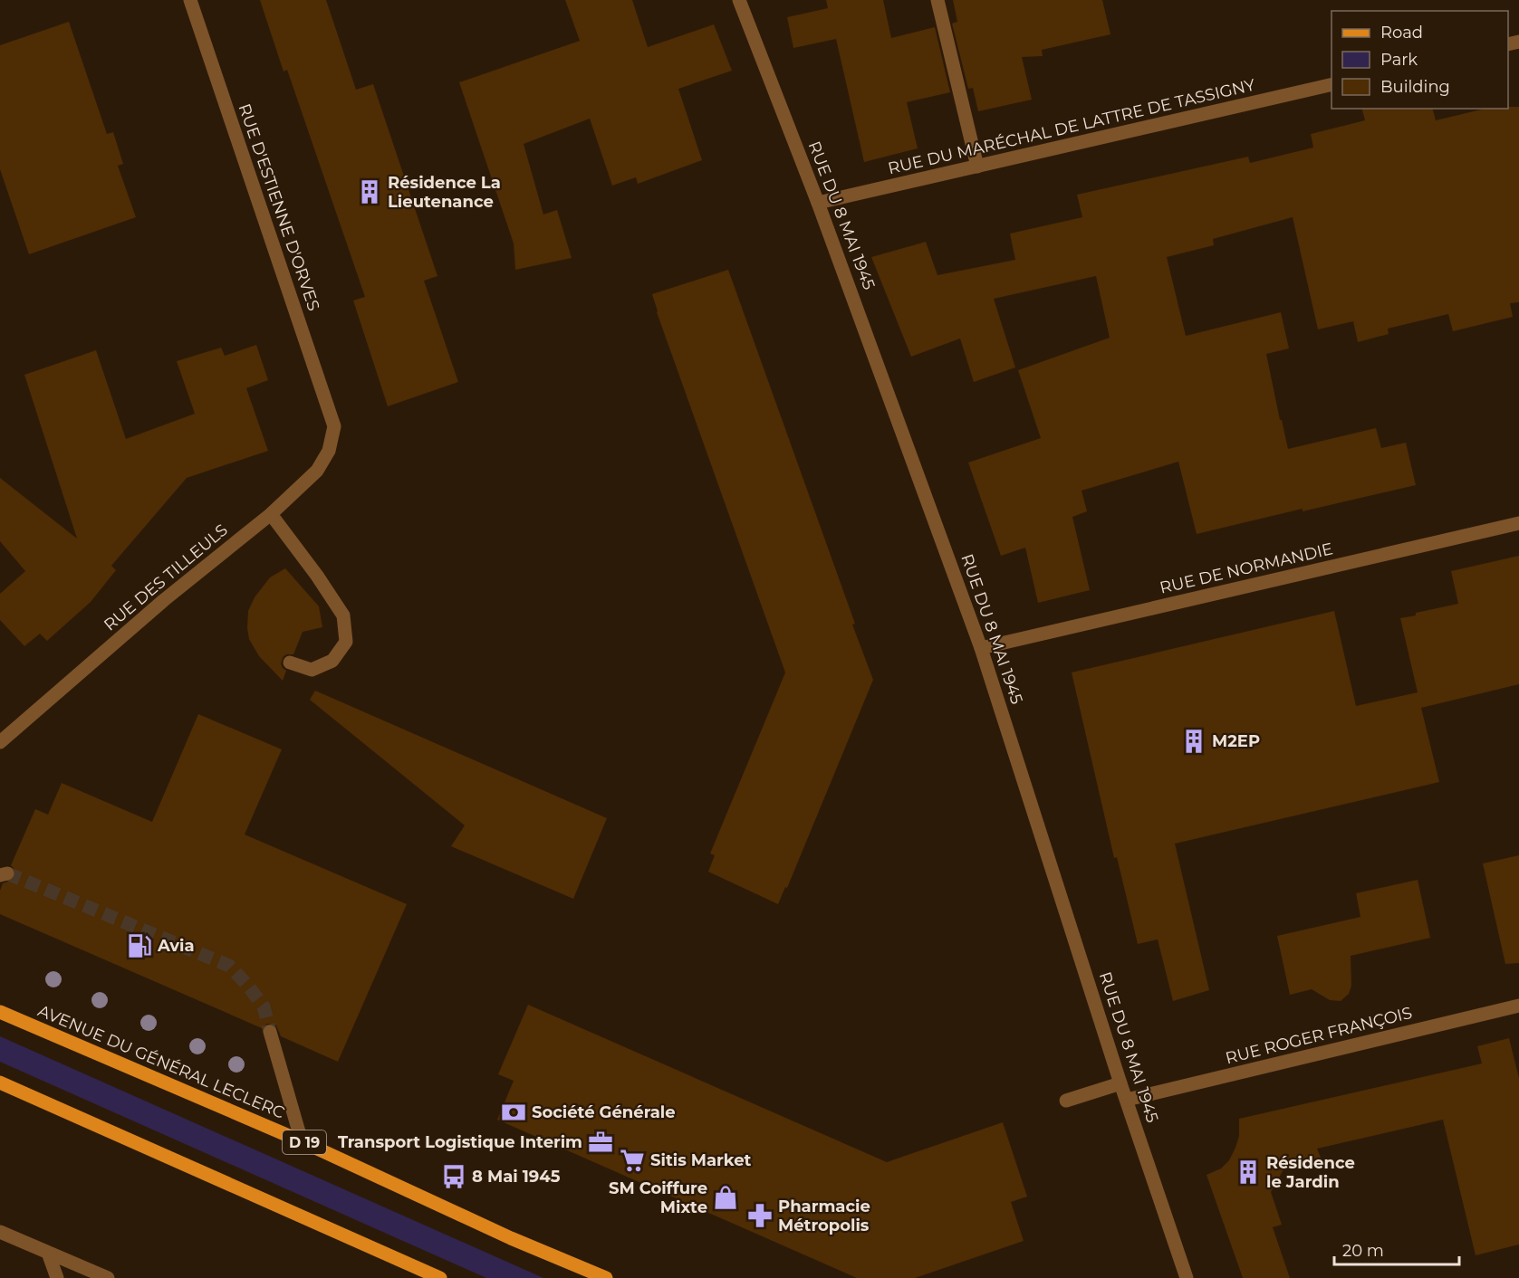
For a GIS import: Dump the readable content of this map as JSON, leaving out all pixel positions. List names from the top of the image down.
{
  "streets": {
    "main road": ["AVENUE DU GÉNÉRAL LECLERC", "D 19"],
    "street": [
      "RUE DU MARÉCHAL DE LATTRE DE TASSIGNY",
      "RUE D'ESTIENNE D'ORVES",
      "RUE DU 8 MAI 1945",
      "RUE DE NORMANDIE",
      "RUE DES TILLEULS",
      "RUE ROGER FRANÇOIS"
    ]
  },
  "crossings": [
    ["RUE DU MARÉCHAL DE LATTRE DE TASSIGNY", "RUE DU 8 MAI 1945"],
    ["RUE D'ESTIENNE D'ORVES", "RUE DES TILLEULS"],
    ["RUE DU 8 MAI 1945", "RUE DE NORMANDIE"],
    ["RUE DU 8 MAI 1945", "RUE ROGER FRANÇOIS"]
  ],
  "places": {
    "building": ["Résidence La Lieutenance", "M2EP", "Résidence le Jardin"],
    "fuel station": ["Avia"],
    "bank": ["Société Générale"],
    "office": ["Transport Logistique Interim"],
    "supermarket": ["Sitis Market"],
    "bus stop": ["8 Mai 1945"],
    "shop": ["SM Coiffure Mixte"],
    "pharmacy": ["Pharmacie Métropolis"]
  },
  "legend": ["Road", "Park", "Building"],
  "scale_bar": "20 m"
}
